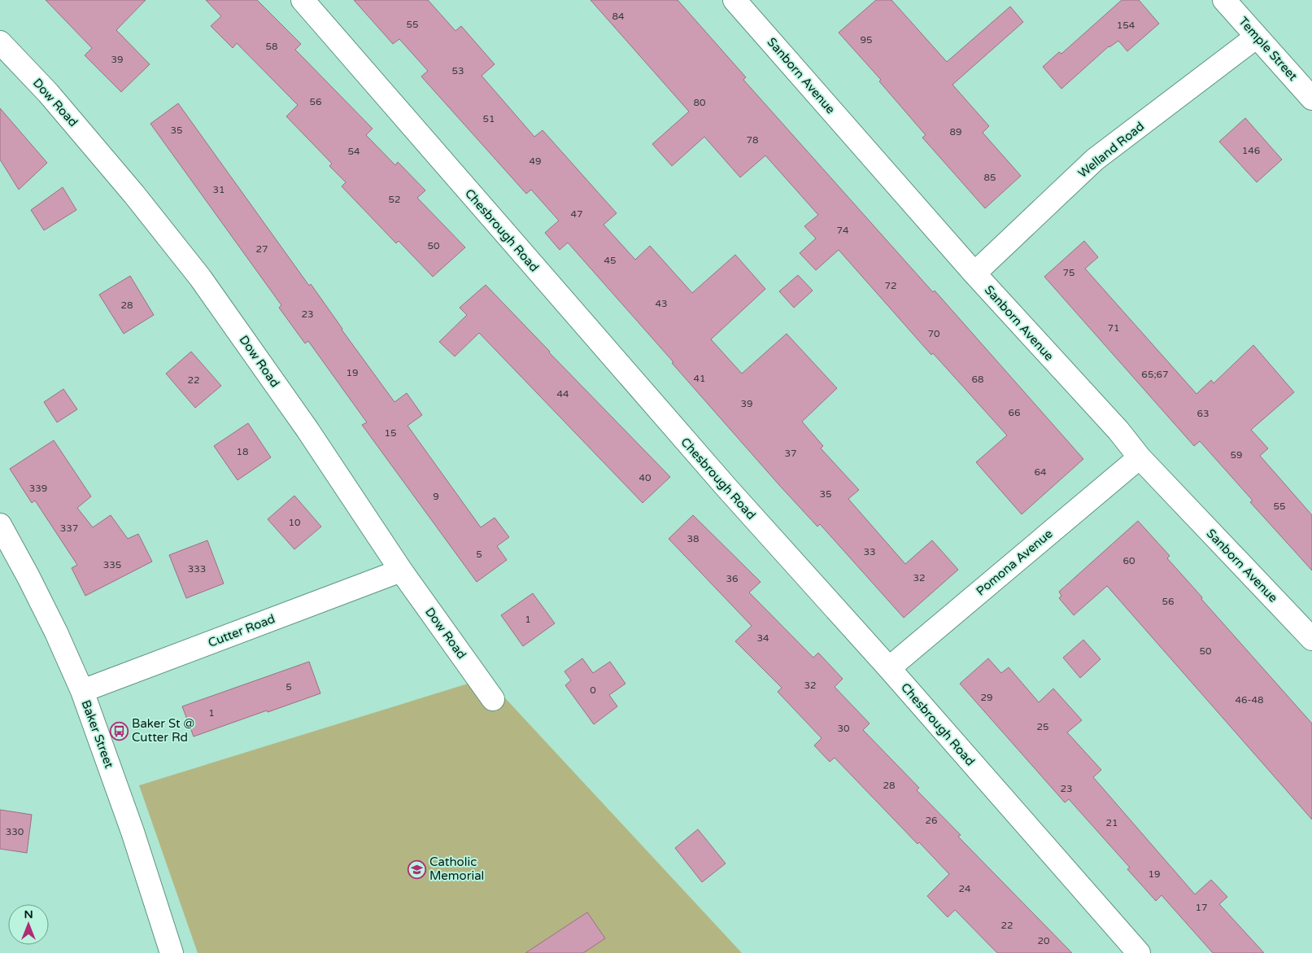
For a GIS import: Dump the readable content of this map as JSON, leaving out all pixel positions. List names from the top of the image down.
{
  "streets": {
    "street": [
      "Temple Street",
      "Sanborn Avenue",
      "Dow Road",
      "Welland Road",
      "Chesbrough Road",
      "Pomona Avenue",
      "Cutter Road",
      "Baker Street"
    ]
  },
  "crossings": [
    ["Temple Street", "Welland Road"],
    ["Sanborn Avenue", "Welland Road"],
    ["Sanborn Avenue", "Pomona Avenue"],
    ["Dow Road", "Cutter Road"],
    ["Chesbrough Road", "Pomona Avenue"],
    ["Cutter Road", "Baker Street"]
  ],
  "places": {
    "bus stop": ["Baker St @ Cutter Rd"],
    "school or university": ["Catholic Memorial"]
  },
  "house_numbers": [
    "84",
    "55",
    "154",
    "95",
    "58",
    "39",
    "53",
    "56",
    "80",
    "51",
    "35",
    "89",
    "78",
    "146",
    "54",
    "49",
    "85",
    "31",
    "52",
    "47",
    "74",
    "50",
    "27",
    "45",
    "75",
    "72",
    "43",
    "28",
    "23",
    "71",
    "70",
    "19",
    "65;67",
    "41",
    "68",
    "22",
    "44",
    "39",
    "66",
    "63",
    "15",
    "18",
    "37",
    "59",
    "64",
    "40",
    "339",
    "35",
    "9",
    "55",
    "10",
    "337",
    "38",
    "33",
    "5",
    "60",
    "335",
    "333",
    "32",
    "36",
    "56",
    "1",
    "34",
    "50",
    "32",
    "5",
    "0",
    "29",
    "46-48",
    "1",
    "25",
    "30",
    "28",
    "23",
    "26",
    "21",
    "330",
    "19",
    "24",
    "17",
    "22",
    "20"
  ],
  "north": "top"
}
